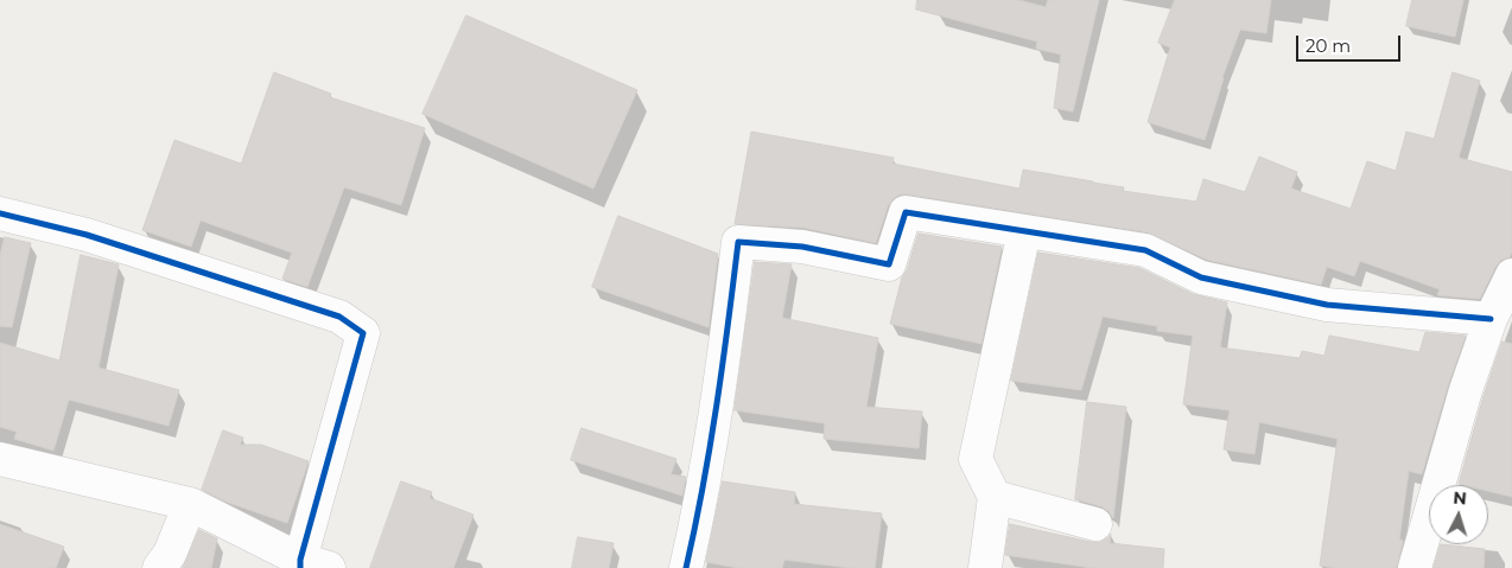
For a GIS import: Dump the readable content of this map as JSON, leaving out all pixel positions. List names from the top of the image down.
{
  "scale_bar": "20 m",
  "north": "top"
}
